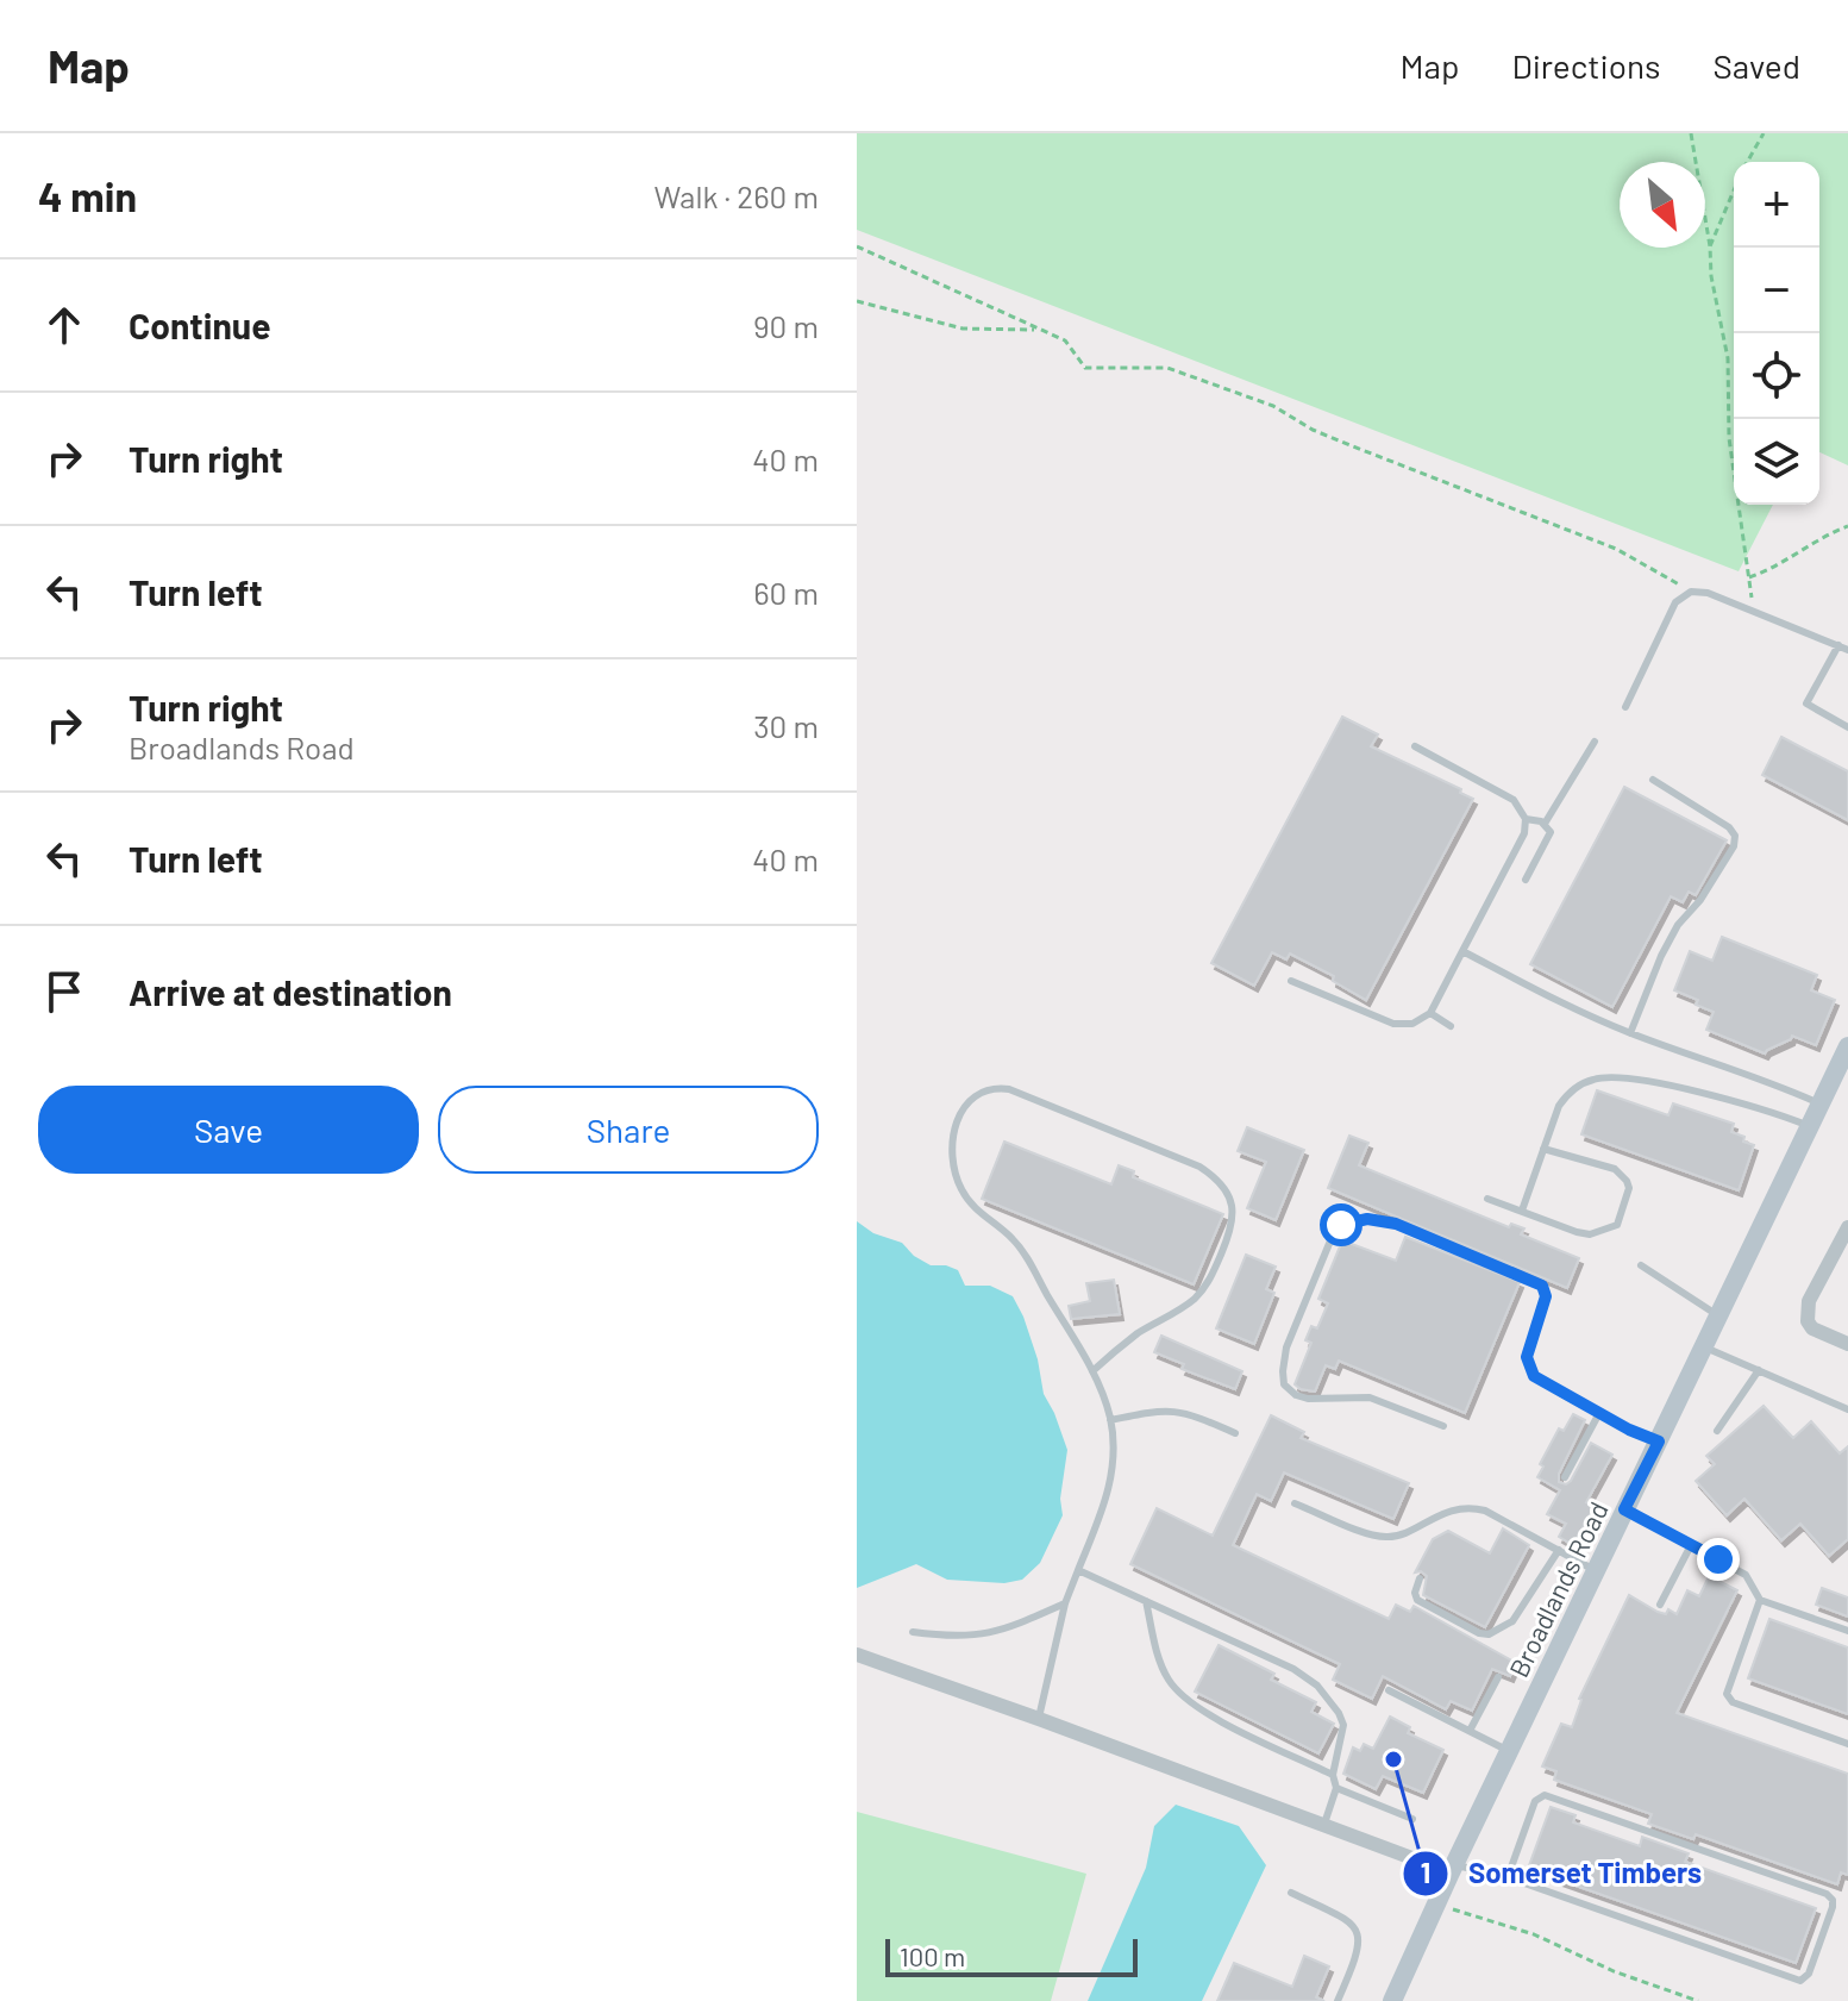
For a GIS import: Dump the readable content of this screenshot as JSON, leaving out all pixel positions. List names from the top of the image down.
{
  "streets": {
    "main road": ["Broadlands Road"]
  },
  "places": ["Somerset Timbers"],
  "scale_bar": "100 m",
  "north": "bottom right",
  "page": {
    "header": "Map",
    "nav": ["Map", "Directions", "Saved"],
    "heading": ["4 min", "Walk · 260 m"],
    "map_buttons": ["+", "−"],
    "list": [
      ["Continue", "90 m"],
      ["Turn right", "40 m"],
      ["Turn left", "60 m"],
      ["Turn right", "Broadlands Road", "30 m"],
      ["Turn left", "40 m"],
      "Arrive at destination"
    ],
    "buttons": ["Save", "Share"],
    "scale": "100 m"
  }
}
